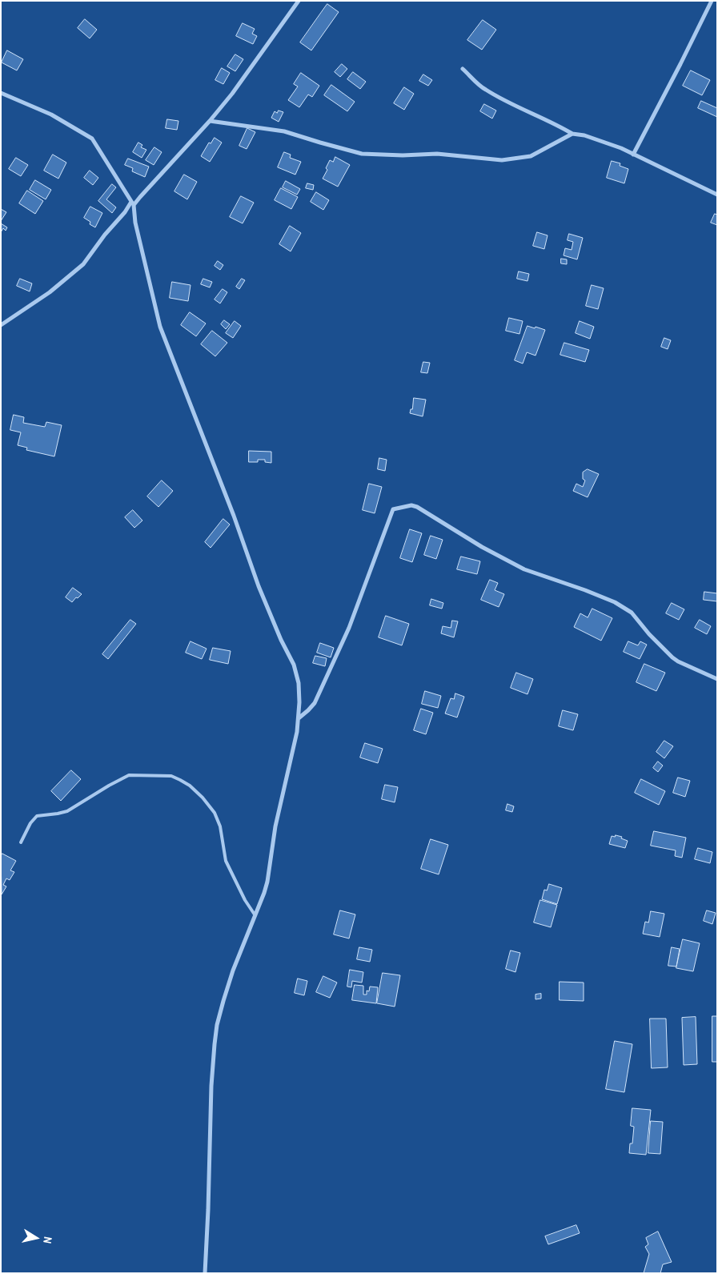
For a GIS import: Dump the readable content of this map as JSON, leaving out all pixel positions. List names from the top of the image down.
{
  "north": "right"
}
